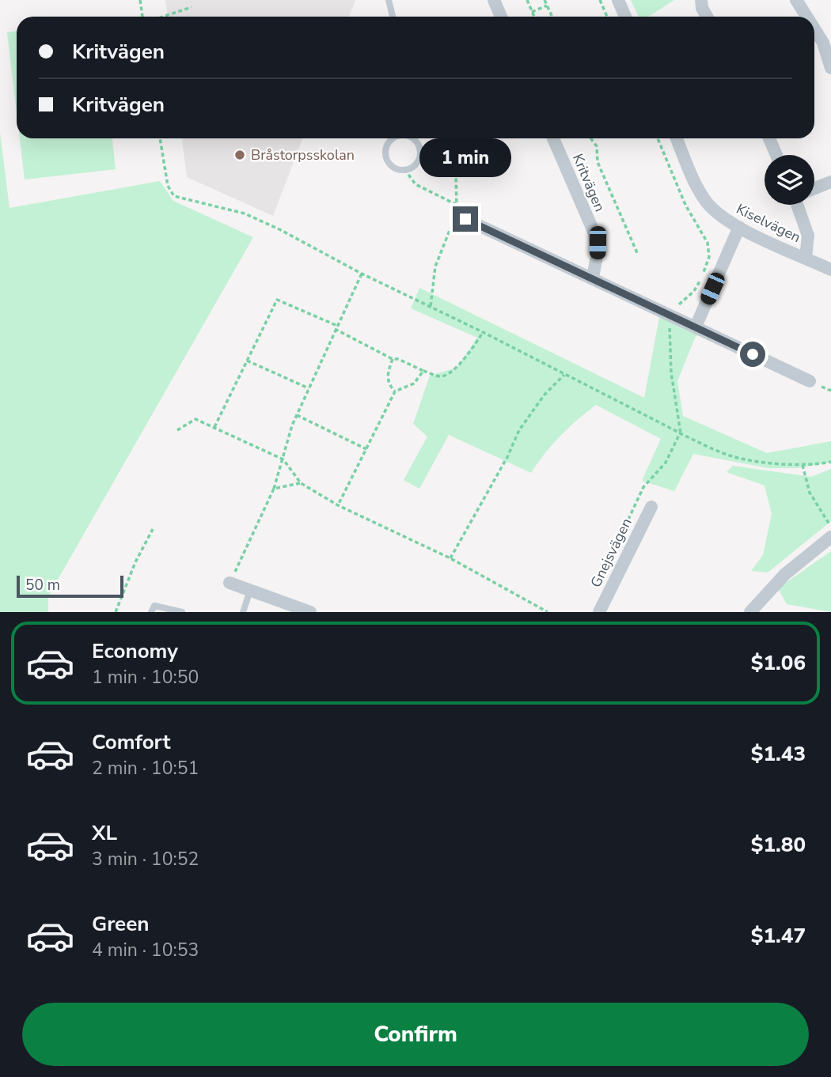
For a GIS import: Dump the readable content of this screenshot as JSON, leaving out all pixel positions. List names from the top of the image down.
{
  "streets": {
    "street": ["Kritvägen", "Kiselvägen", "Gnejsvägen"]
  },
  "places": ["Bråstorpsskolan"],
  "scale_bar": "50 m",
  "page": {
    "banner": ["Kritvägen", "Kritvägen"],
    "bubble": "1 min",
    "scale": "50 m",
    "list": [
      {
        "name": "Economy",
        "note": "1 min · 10:50",
        "value": "$1.06"
      },
      {
        "name": "Comfort",
        "note": "2 min · 10:51",
        "value": "$1.43"
      },
      {
        "name": "XL",
        "note": "3 min · 10:52",
        "value": "$1.80"
      },
      {
        "name": "Green",
        "note": "4 min · 10:53",
        "value": "$1.47"
      }
    ],
    "buttons": "Confirm"
  }
}
